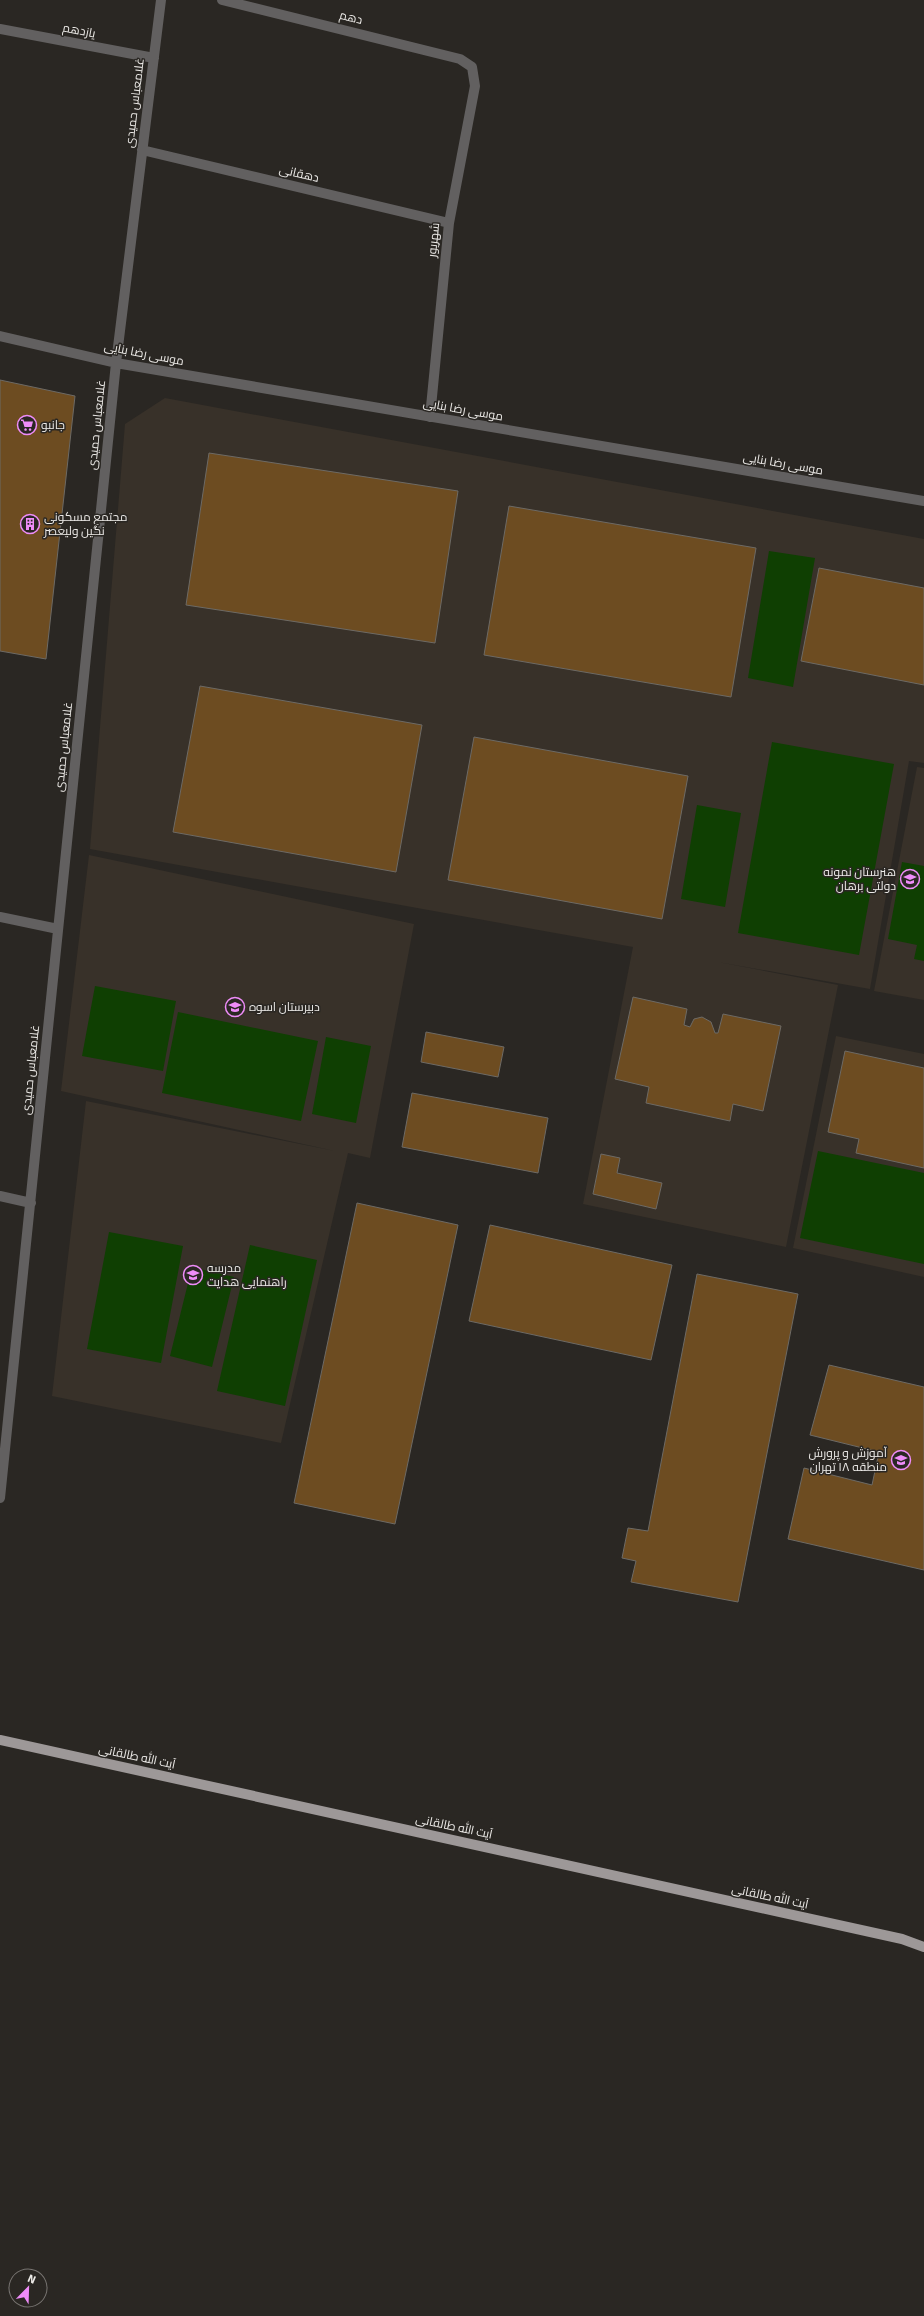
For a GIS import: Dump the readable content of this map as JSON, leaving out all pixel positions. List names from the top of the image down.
{
  "streets": {
    "main road": ["آیت الله طالقانی"],
    "street": [
      "دهم",
      "یازدهم",
      "غلامعباس حمیدی",
      "دهقانی",
      "شهریور",
      "موسی رضا بنایی"
    ]
  },
  "crossings": [
    ["دهم", "شهریور"],
    ["یازدهم", "غلامعباس حمیدی"],
    ["غلامعباس حمیدی", "دهقانی"],
    ["غلامعباس حمیدی", "موسی رضا بنایی"],
    ["دهقانی", "شهریور"],
    ["شهریور", "موسی رضا بنایی"]
  ],
  "places": {
    "supermarket": ["جانبو"],
    "building": ["مجتمع مسکونی نگین ولیعصر"],
    "school or university": [
      "هنرستان نمونه دولتی برهان",
      "دبیرستان اسوه",
      "مدرسه راهنمایی هدایت",
      "آموزش و پرورش منطقه ۱۸ تهران"
    ]
  },
  "north": "top right"
}
